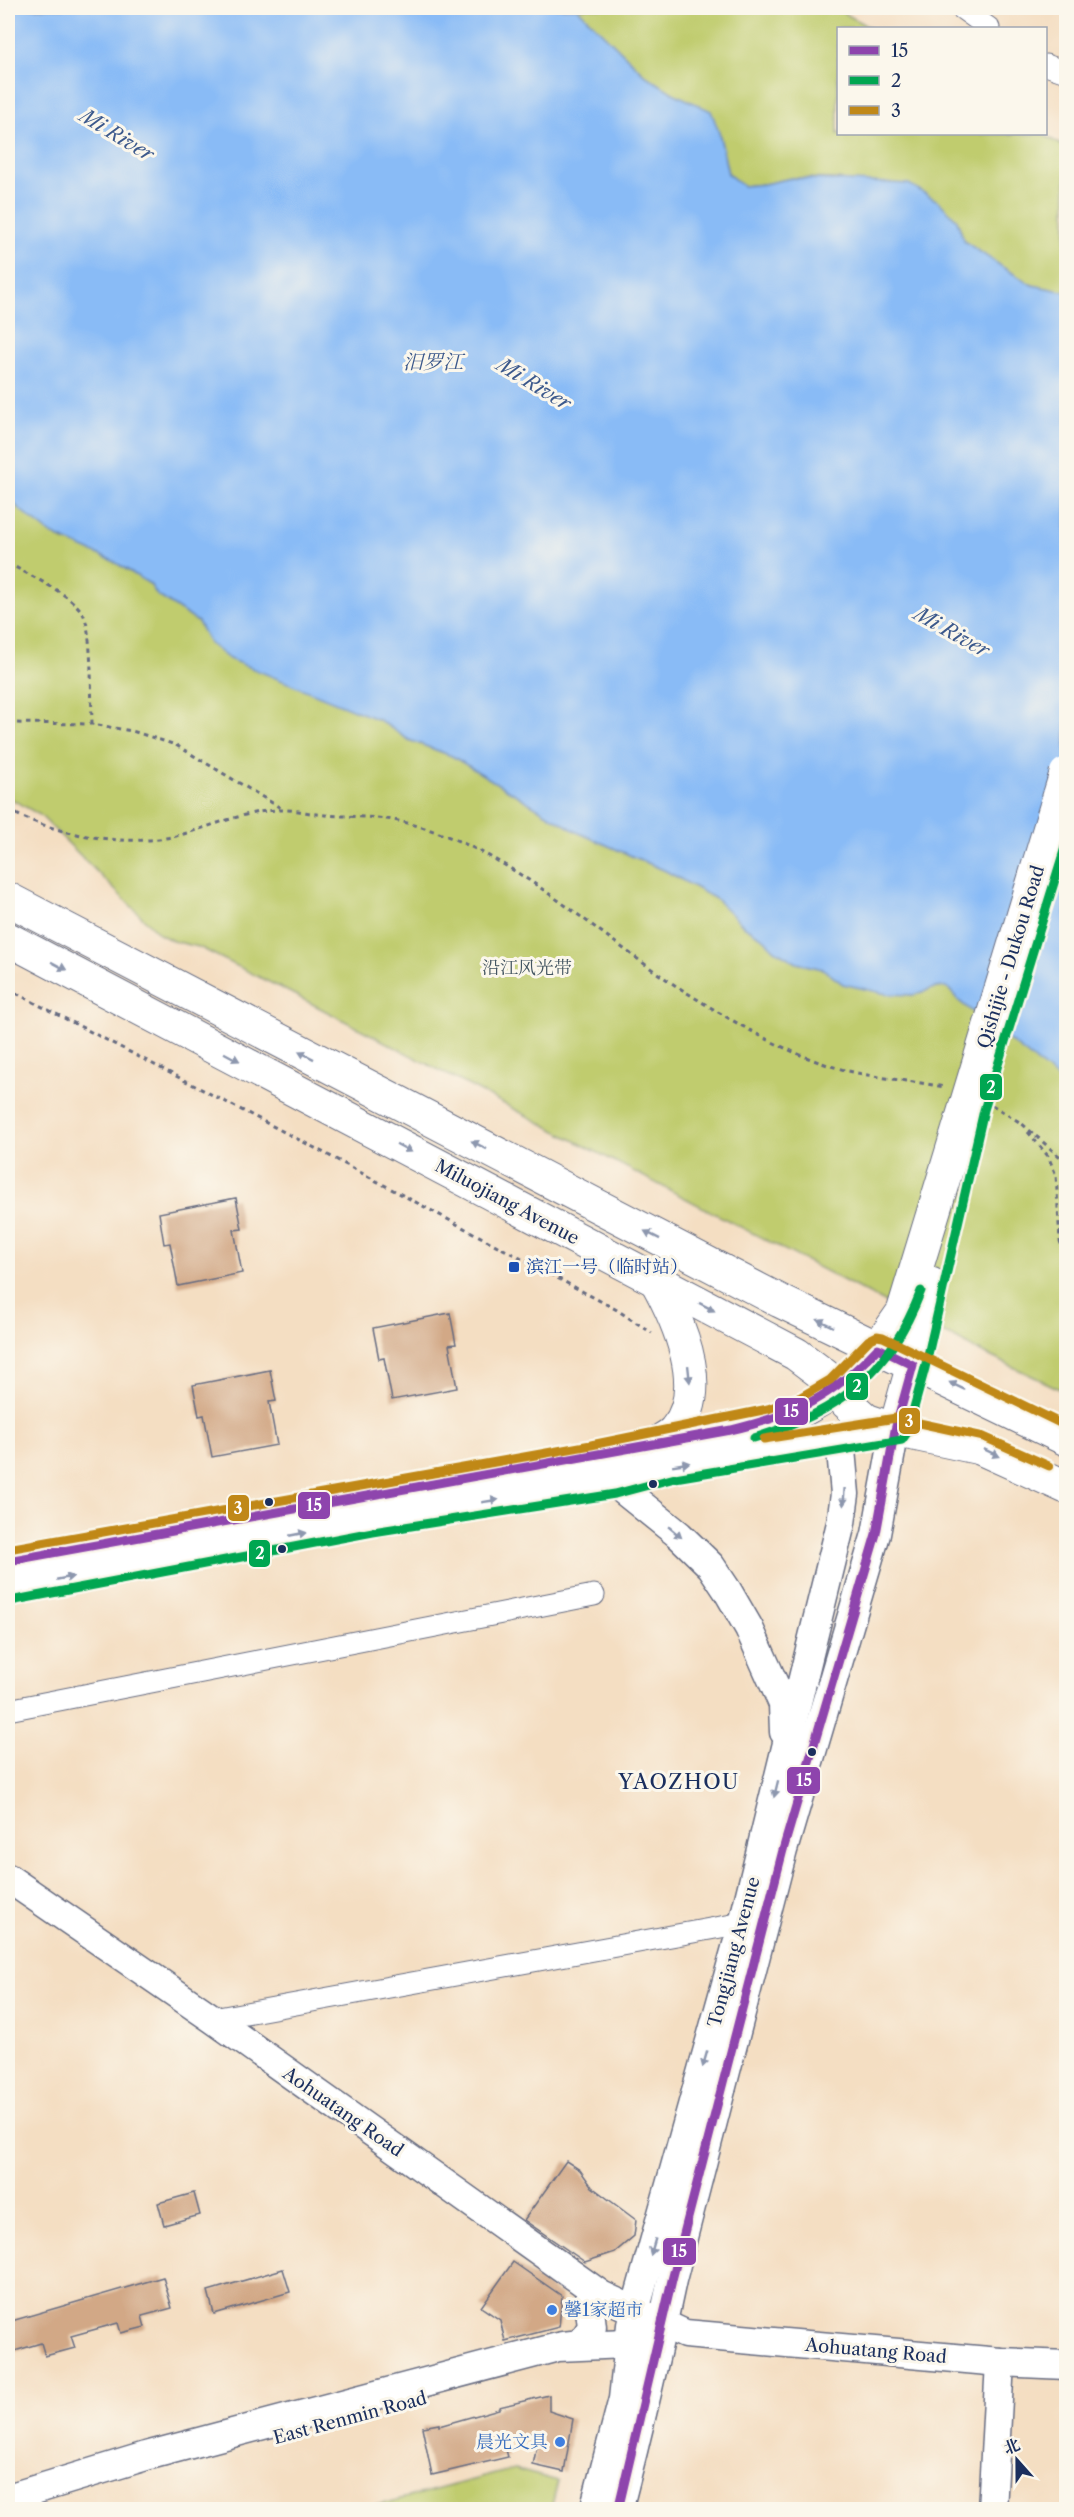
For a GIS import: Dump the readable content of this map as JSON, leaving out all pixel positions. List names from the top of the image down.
{
  "streets": {
    "main road": ["Qishijie - Dukou Road", "Miluojiang Avenue", "Tongjiang Avenue"],
    "street": ["Aohuatang Road", "East Renmin Road"]
  },
  "crossings": [
    ["Qishijie - Dukou Road", "Tongjiang Avenue"],
    ["Miluojiang Avenue", "Tongjiang Avenue"],
    ["Tongjiang Avenue", "Aohuatang Road"],
    ["Tongjiang Avenue", "East Renmin Road"],
    ["Aohuatang Road", "East Renmin Road"]
  ],
  "districts": ["YAOZHOU"],
  "water": ["Mi River", "汨罗江"],
  "parks": ["沿江风光带"],
  "places": {
    "transit": ["滨江一号（临时站）"],
    "other": ["馨1家超市", "晨光文具"]
  },
  "lines": ["transit line 2", "transit line 3", "transit line 15"],
  "legend": ["15", "2", "3"],
  "north": "top"
}
